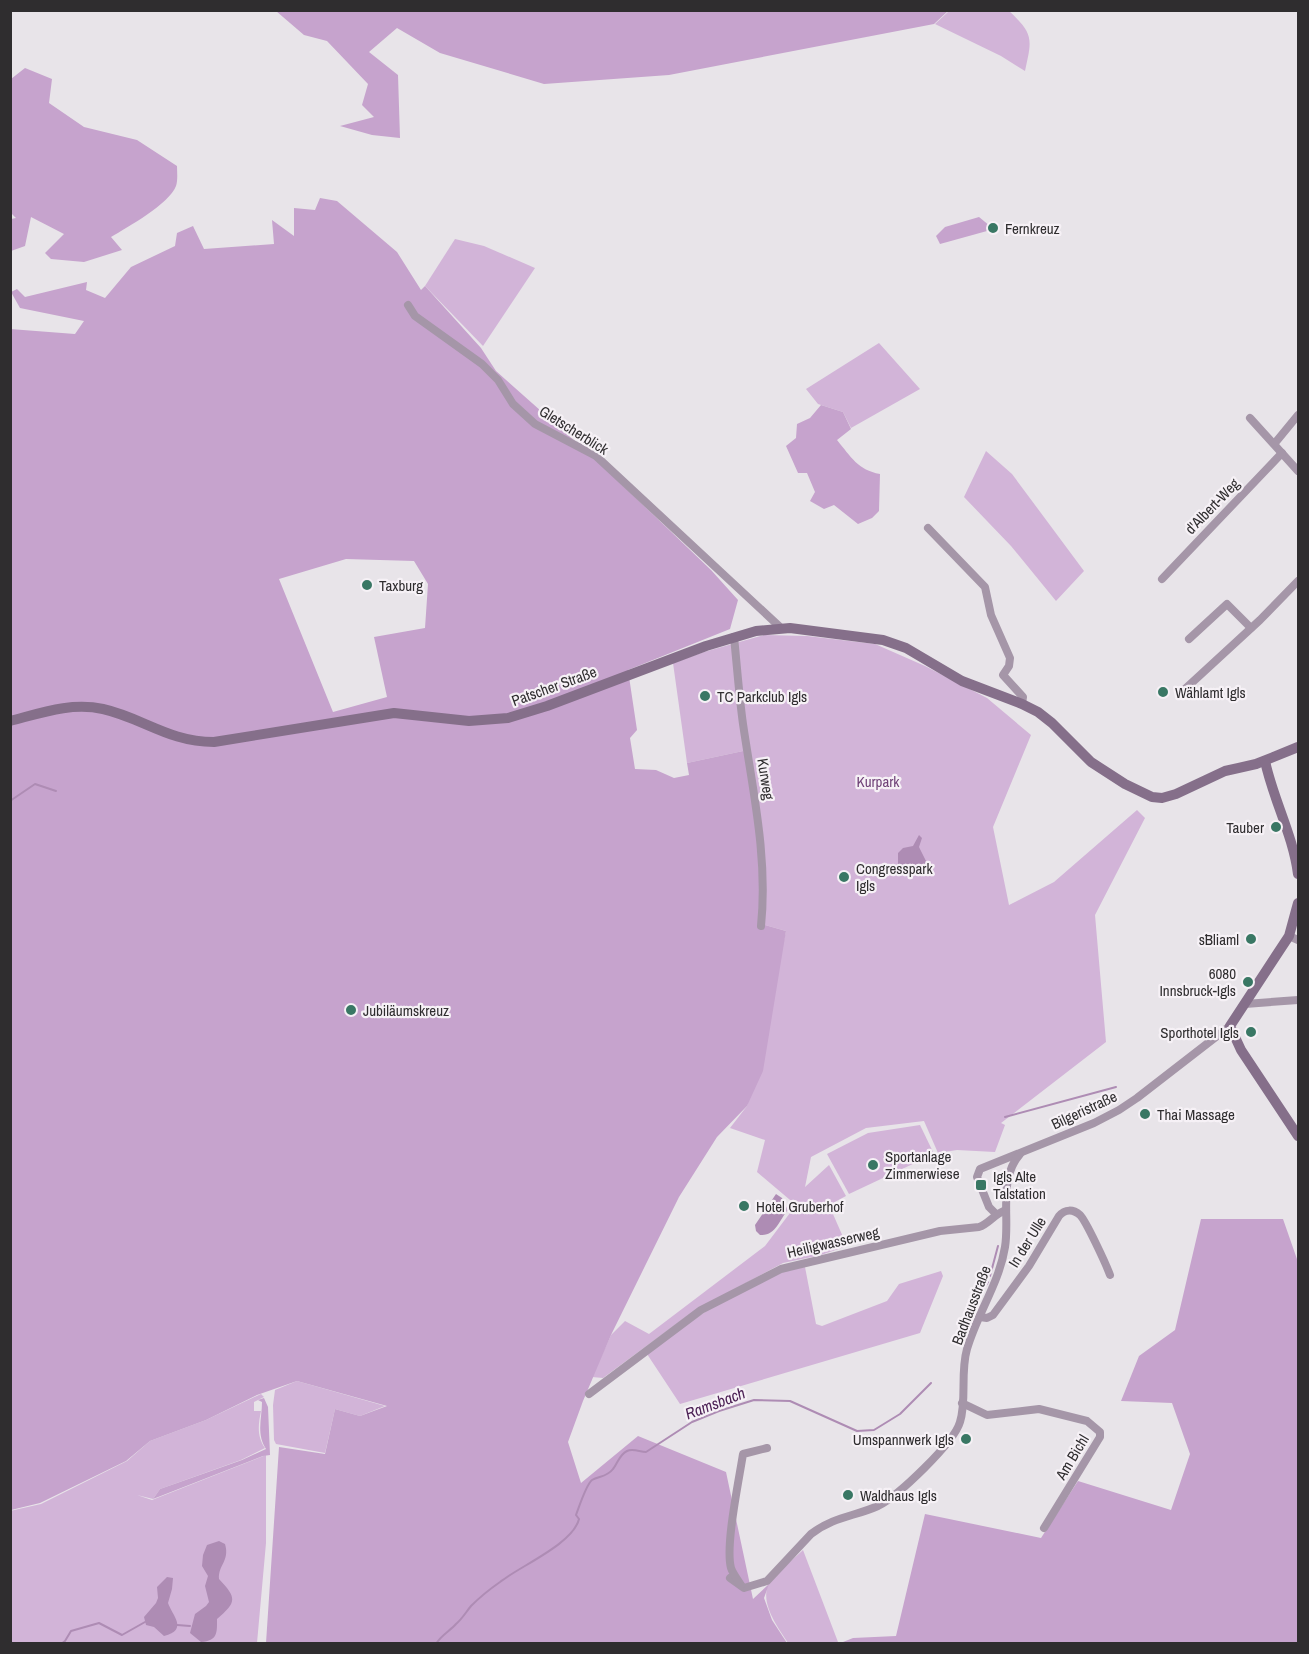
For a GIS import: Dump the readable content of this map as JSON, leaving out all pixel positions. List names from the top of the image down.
{
  "streets": {
    "main road": ["Patscher Straße"],
    "street": [
      "Gletscherblick",
      "d'Albert-Weg",
      "Kurweg",
      "Bilgeristraße",
      "Heiligwasserweg",
      "In der Ulle",
      "Badhausstraße",
      "Am Bichl"
    ]
  },
  "crossings": [
    ["Gletscherblick", "Patscher Straße"],
    ["Patscher Straße", "Kurweg"],
    ["Bilgeristraße", "Heiligwasserweg"],
    ["Bilgeristraße", "Badhausstraße"],
    ["Heiligwasserweg", "Badhausstraße"],
    ["In der Ulle", "Badhausstraße"],
    ["Badhausstraße", "Am Bichl"]
  ],
  "water": ["Ramsbach"],
  "parks": ["Kurpark"],
  "places": {
    "other": [
      "Fernkreuz",
      "Taxburg",
      "Wählamt Igls",
      "TC Parkclub Igls",
      "Tauber",
      "Congresspark Igls",
      "s´Bliaml",
      "6080 Innsbruck-Igls",
      "Jubiläumskreuz",
      "Sporthotel Igls",
      "Thai Massage",
      "Sportanlage Zimmerwiese",
      "Hotel Gruberhof",
      "Umspannwerk Igls",
      "Waldhaus Igls"
    ],
    "transit": ["Igls Alte Talstation"]
  }
}
